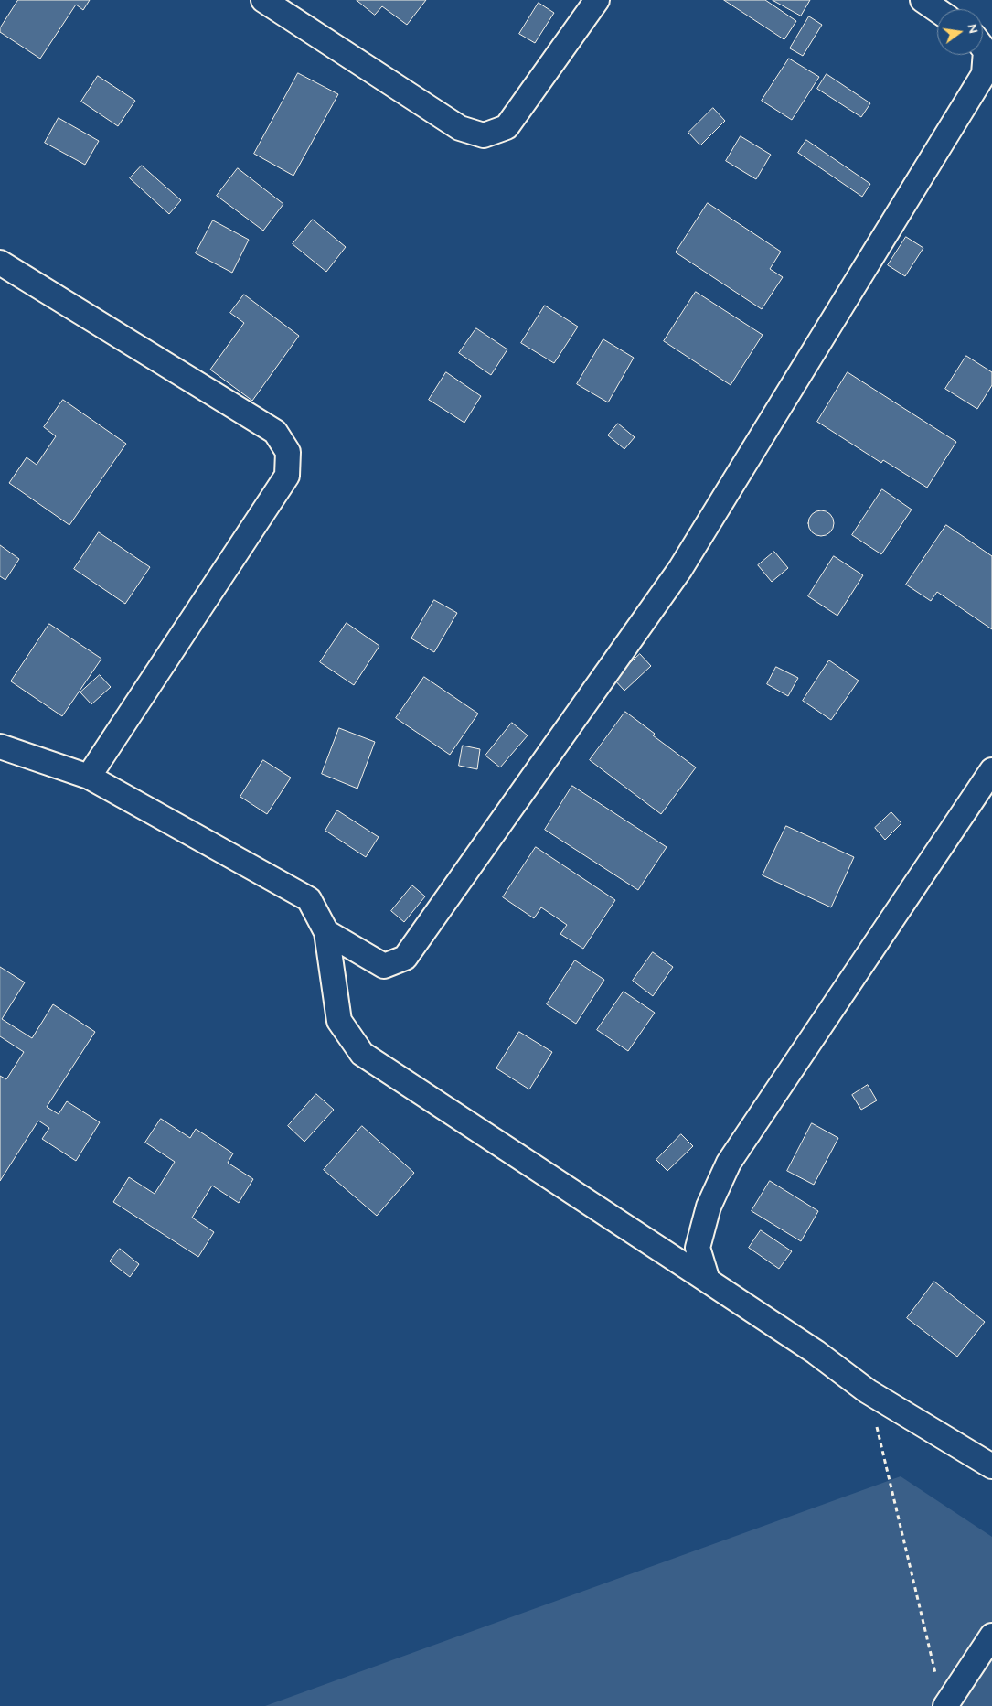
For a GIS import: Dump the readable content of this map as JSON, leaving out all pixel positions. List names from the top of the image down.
{
  "north": "right"
}
